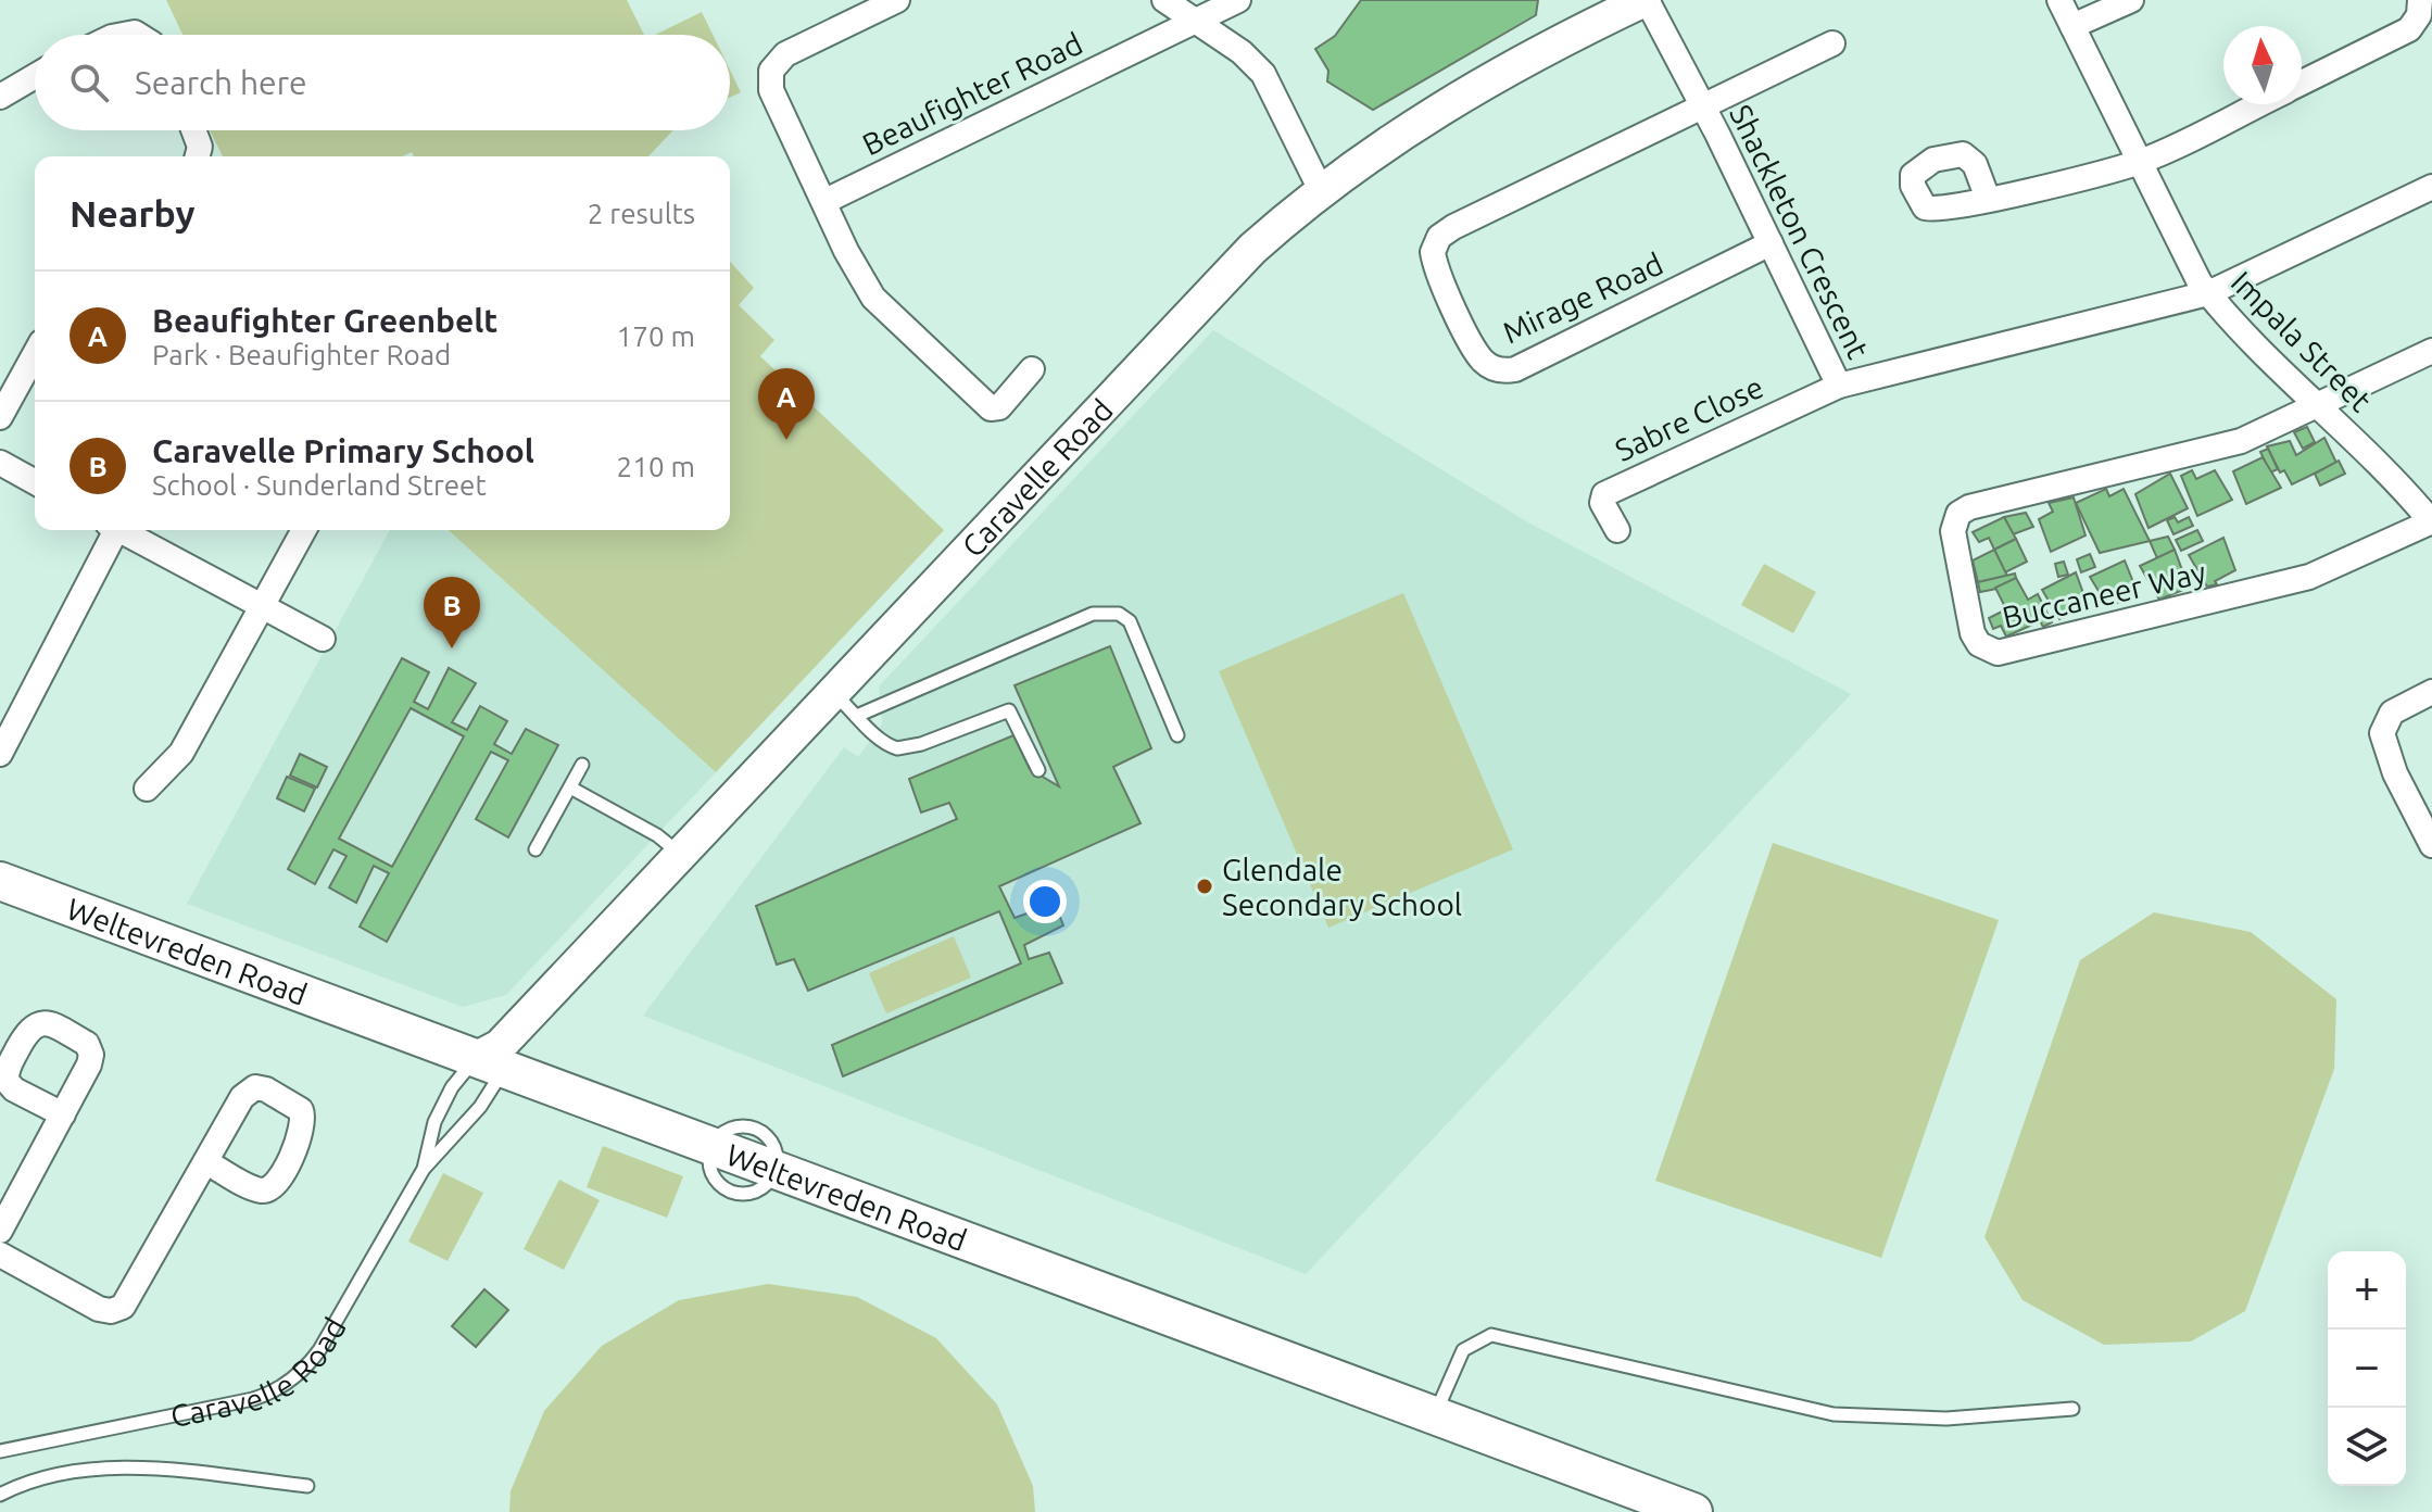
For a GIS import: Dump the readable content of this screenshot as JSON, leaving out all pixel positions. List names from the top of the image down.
{
  "streets": {
    "main road": ["Weltevreden Road"],
    "street": [
      "Beaufighter Road",
      "Shackleton Crescent",
      "Mirage Road",
      "Impala Street",
      "Sabre Close",
      "Caravelle Road",
      "Buccaneer Way"
    ]
  },
  "crossings": [
    ["Shackleton Crescent", "Mirage Road"],
    ["Shackleton Crescent", "Impala Street"],
    ["Shackleton Crescent", "Sabre Close"],
    ["Shackleton Crescent", "Caravelle Road"],
    ["Impala Street", "Buccaneer Way"],
    ["Caravelle Road", "Weltevreden Road"]
  ],
  "places": ["Glendale Secondary School"],
  "north": "top",
  "page": {
    "search": "Search here",
    "heading": ["Nearby", "2 results"],
    "list": [
      {
        "mark": "A",
        "name": "Beaufighter Greenbelt",
        "note": "Park · Beaufighter Road",
        "value": "170 m"
      },
      {
        "mark": "B",
        "name": "Caravelle Primary School",
        "note": "School · Sunderland Street",
        "value": "210 m"
      }
    ],
    "pins": ["A", "B"],
    "map_buttons": ["+", "−"]
  }
}
